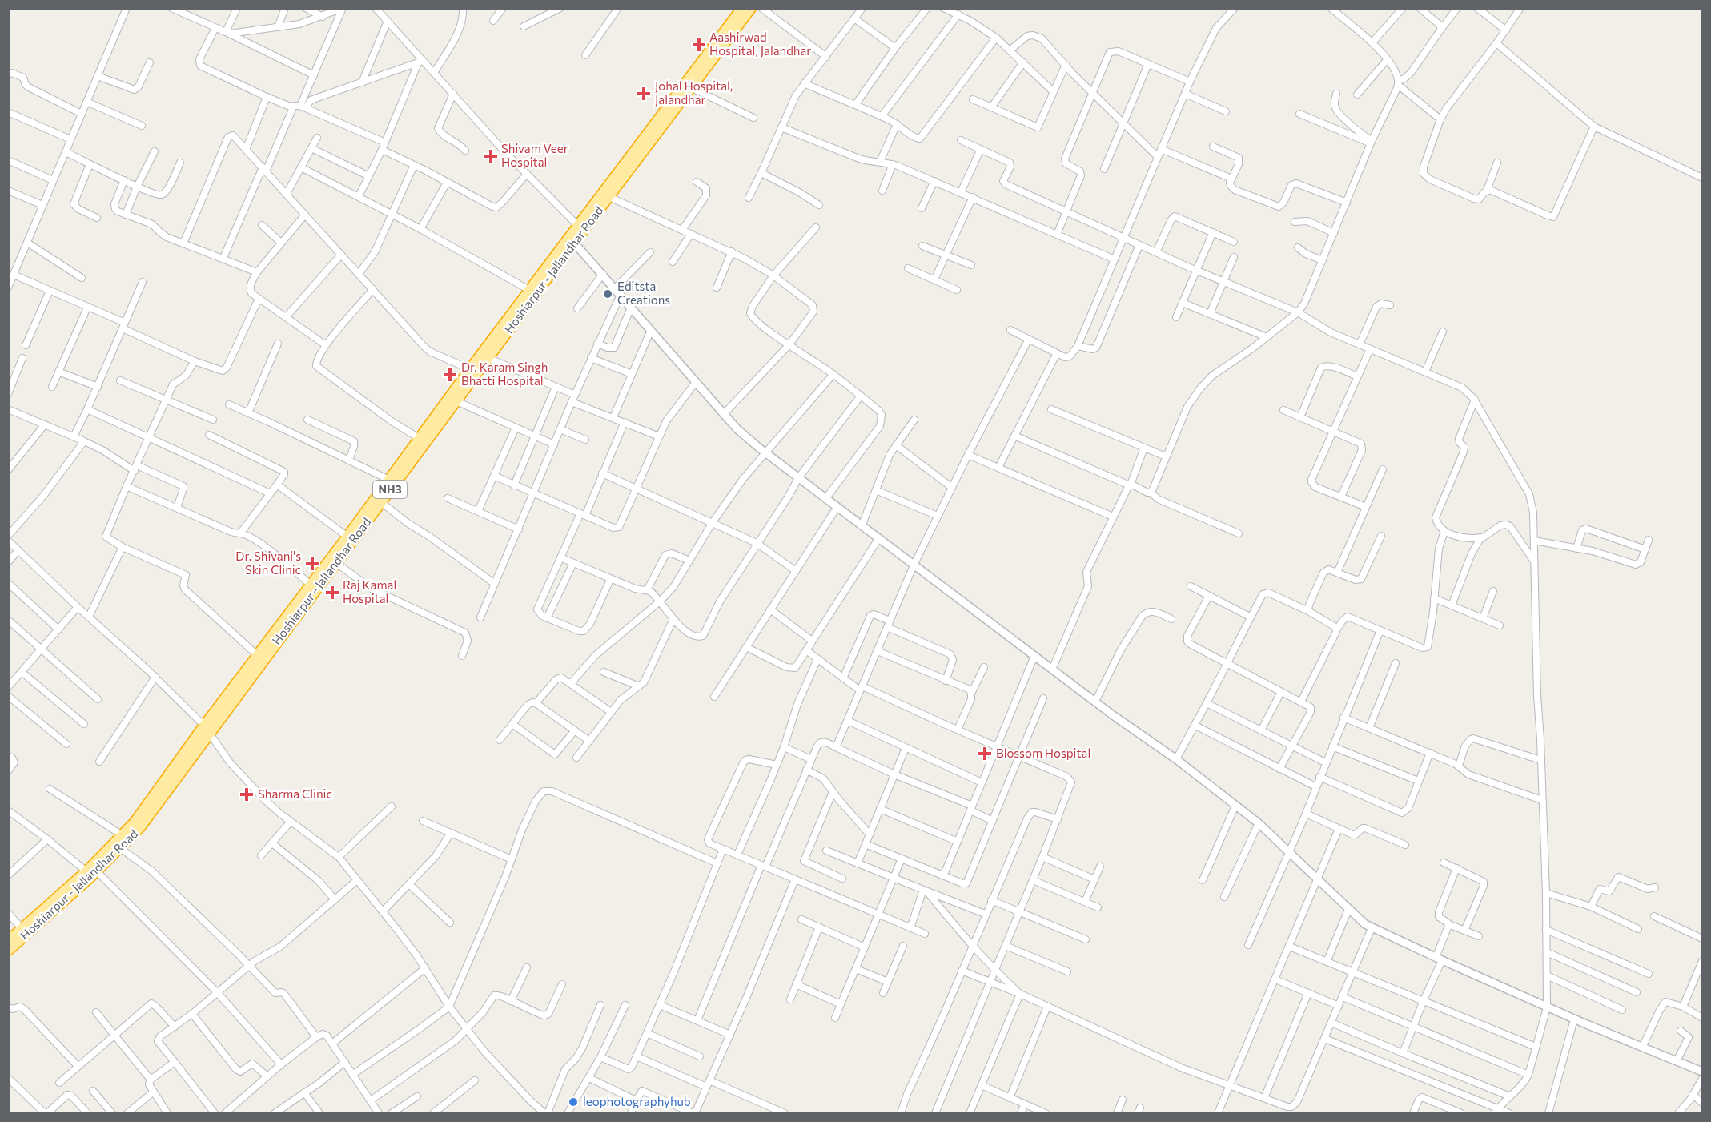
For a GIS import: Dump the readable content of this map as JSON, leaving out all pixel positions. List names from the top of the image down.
{
  "streets": {
    "highway": ["Hoshiarpur - Jallandhar Road", "NH3"]
  },
  "places": {
    "health": [
      "Aashirwad Hospital, Jalandhar",
      "Johal Hospital, Jalandhar",
      "Shivam Veer Hospital",
      "Dr. Karam Singh Bhatti Hospital",
      "Dr. Shivani's Skin Clinic",
      "Raj Kamal Hospital",
      "Blossom Hospital",
      "Sharma Clinic"
    ],
    "other": ["Editsta Creations", "leophotographyhub"]
  }
}
